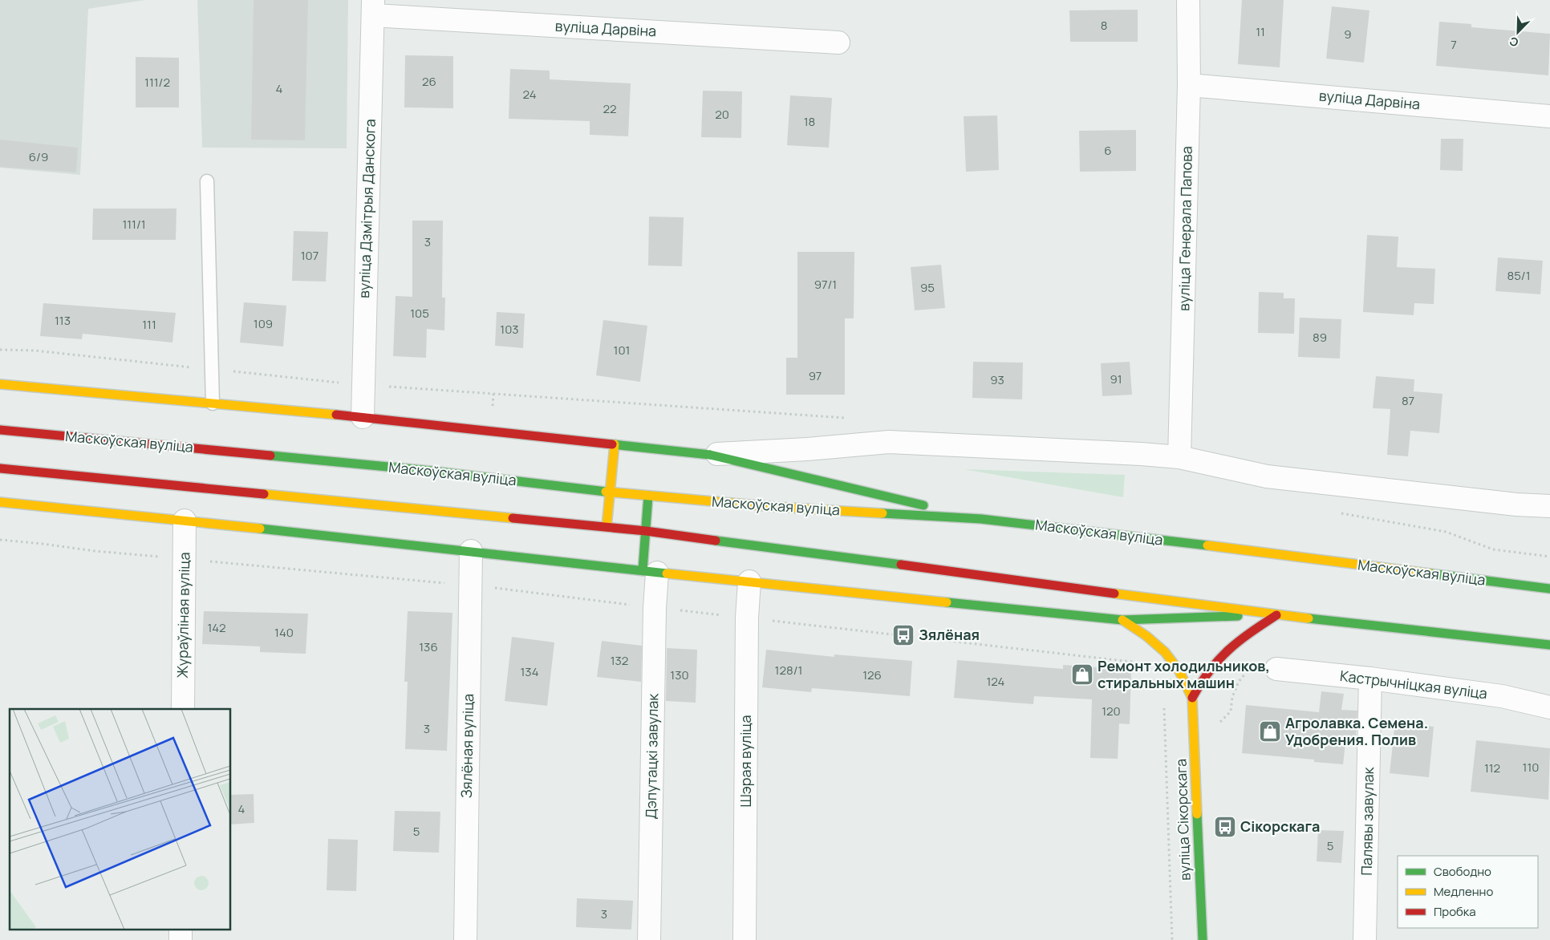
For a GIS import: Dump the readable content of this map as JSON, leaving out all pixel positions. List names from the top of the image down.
{
  "streets": {
    "main road": ["Маскоўская вуліца", "вуліца Сікорскага"],
    "street": [
      "вуліца Дарвіна",
      "вуліца Дзмітрыя Данскога",
      "вуліца Генерала Папова",
      "Жураўліная вуліца",
      "Кастрычніцкая вуліца",
      "Зялёная вуліца",
      "Дэпутацкі завулак",
      "Шэрая вуліца",
      "Палявы завулак"
    ]
  },
  "crossings": [
    ["вуліца Дарвіна", "вуліца Дзмітрыя Данскога"],
    ["вуліца Дарвіна", "вуліца Генерала Папова"],
    ["Кастрычніцкая вуліца", "Палявы завулак"]
  ],
  "places": {
    "bus stop": ["Зялёная", "Сікорскага"],
    "shop": ["Ремонт холодильников, стиральных машин", "Агролавка. Семена. Удобрения. Полив"]
  },
  "house_numbers": [
    "8",
    "11",
    "9",
    "7",
    "26",
    "111/2",
    "4",
    "24",
    "22",
    "20",
    "18",
    "6",
    "6/9",
    "111/1",
    "3",
    "107",
    "85/1",
    "97/1",
    "95",
    "105",
    "113",
    "109",
    "111",
    "103",
    "89",
    "101",
    "97",
    "91",
    "93",
    "87",
    "142",
    "140",
    "136",
    "132",
    "128/1",
    "134",
    "130",
    "126",
    "124",
    "120",
    "3",
    "110",
    "112",
    "4",
    "5",
    "5",
    "3"
  ],
  "legend": ["Свободно", "Медленно", "Пробка"],
  "north": "bottom left"
}
